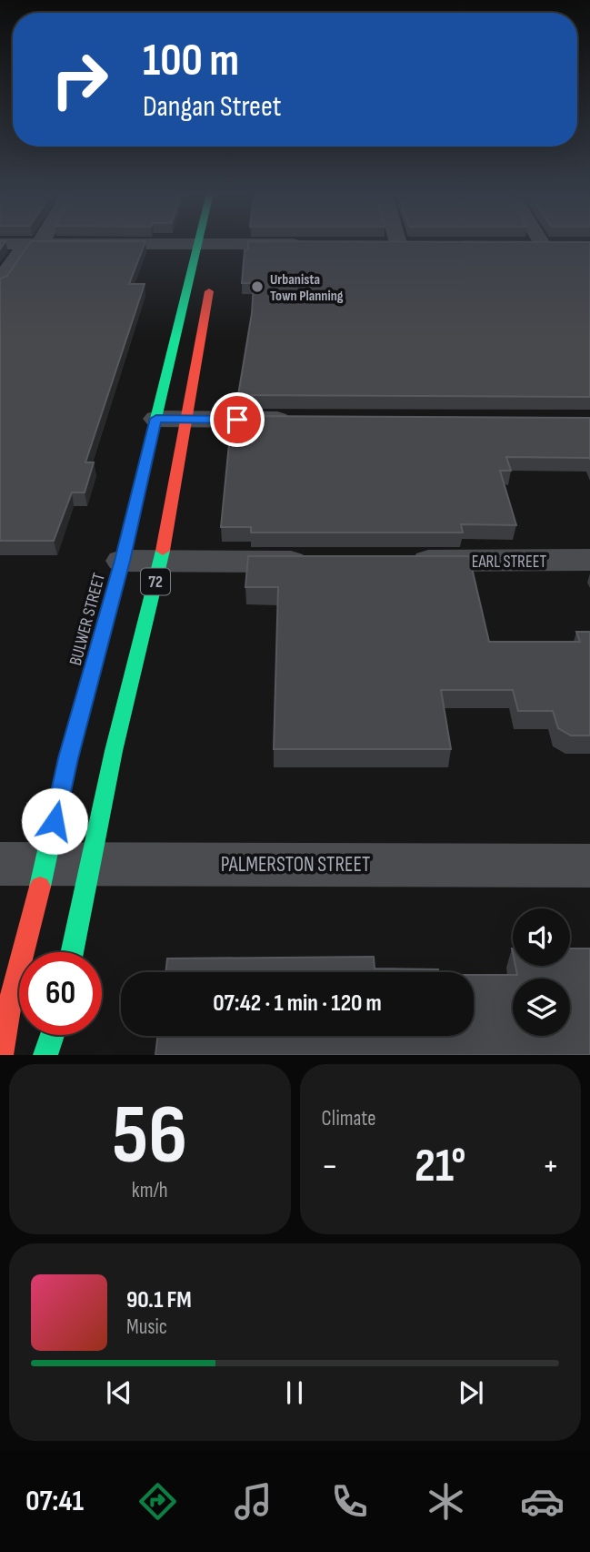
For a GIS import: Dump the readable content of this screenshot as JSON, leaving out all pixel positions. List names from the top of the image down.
{
  "streets": {
    "main road": ["72", "BULWER STREET"],
    "street": ["EARL STREET", "PALMERSTON STREET"]
  },
  "crossings": [
    ["BULWER STREET", "PALMERSTON STREET"]
  ],
  "places": ["Urbanista Town Planning"],
  "page": {
    "turn": ["100 m", "Dangan Street"],
    "limit": "60",
    "trip": "07:42 · 1 min · 120 m",
    "tile": [
      ["56", "km/h"],
      "Climate"
    ],
    "heat": ["−", "21°", "+"],
    "song": ["90.1 FM", "Music"],
    "tabs": "07:41"
  }
}
